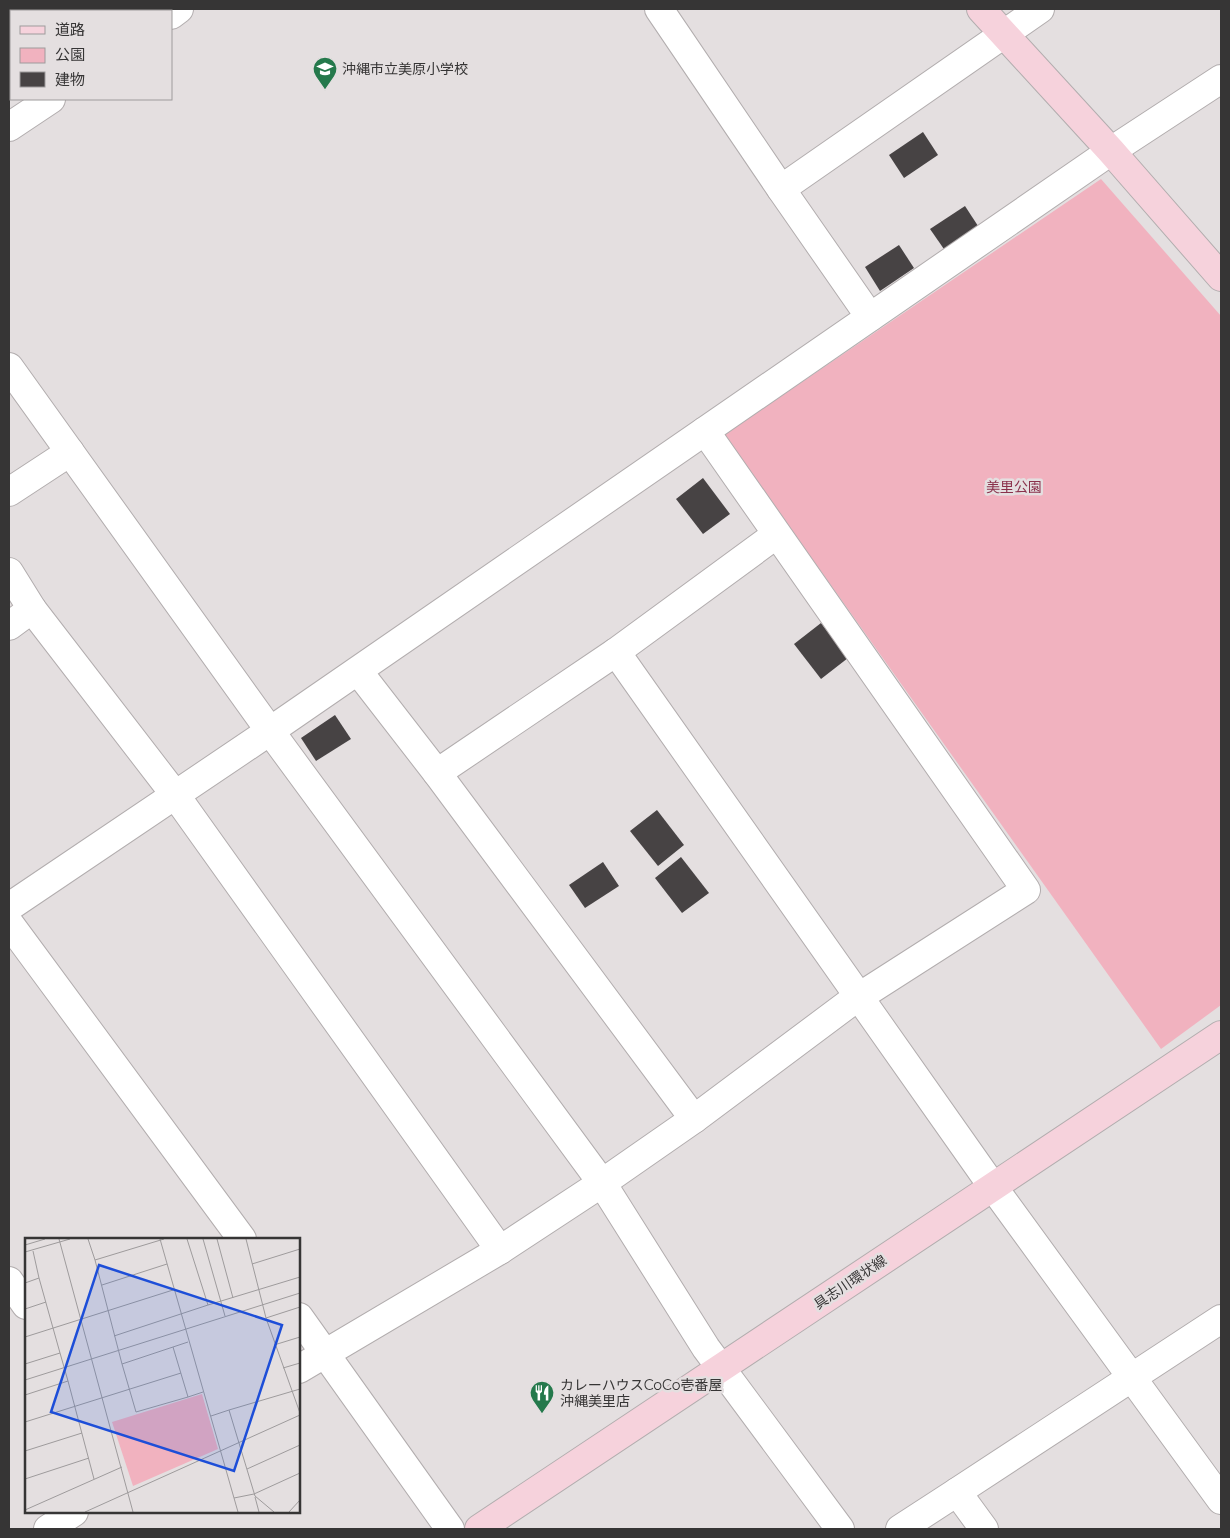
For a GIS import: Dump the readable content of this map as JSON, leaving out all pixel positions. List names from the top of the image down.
{
  "streets": {
    "main road": ["具志川環状線"]
  },
  "parks": ["美里公園"],
  "places": {
    "school or university": ["沖縄市立美原小学校"],
    "restaurant": ["カレーハウスCoCo壱番屋 沖縄美里店"]
  },
  "legend": ["道路", "公園", "建物"]
}
